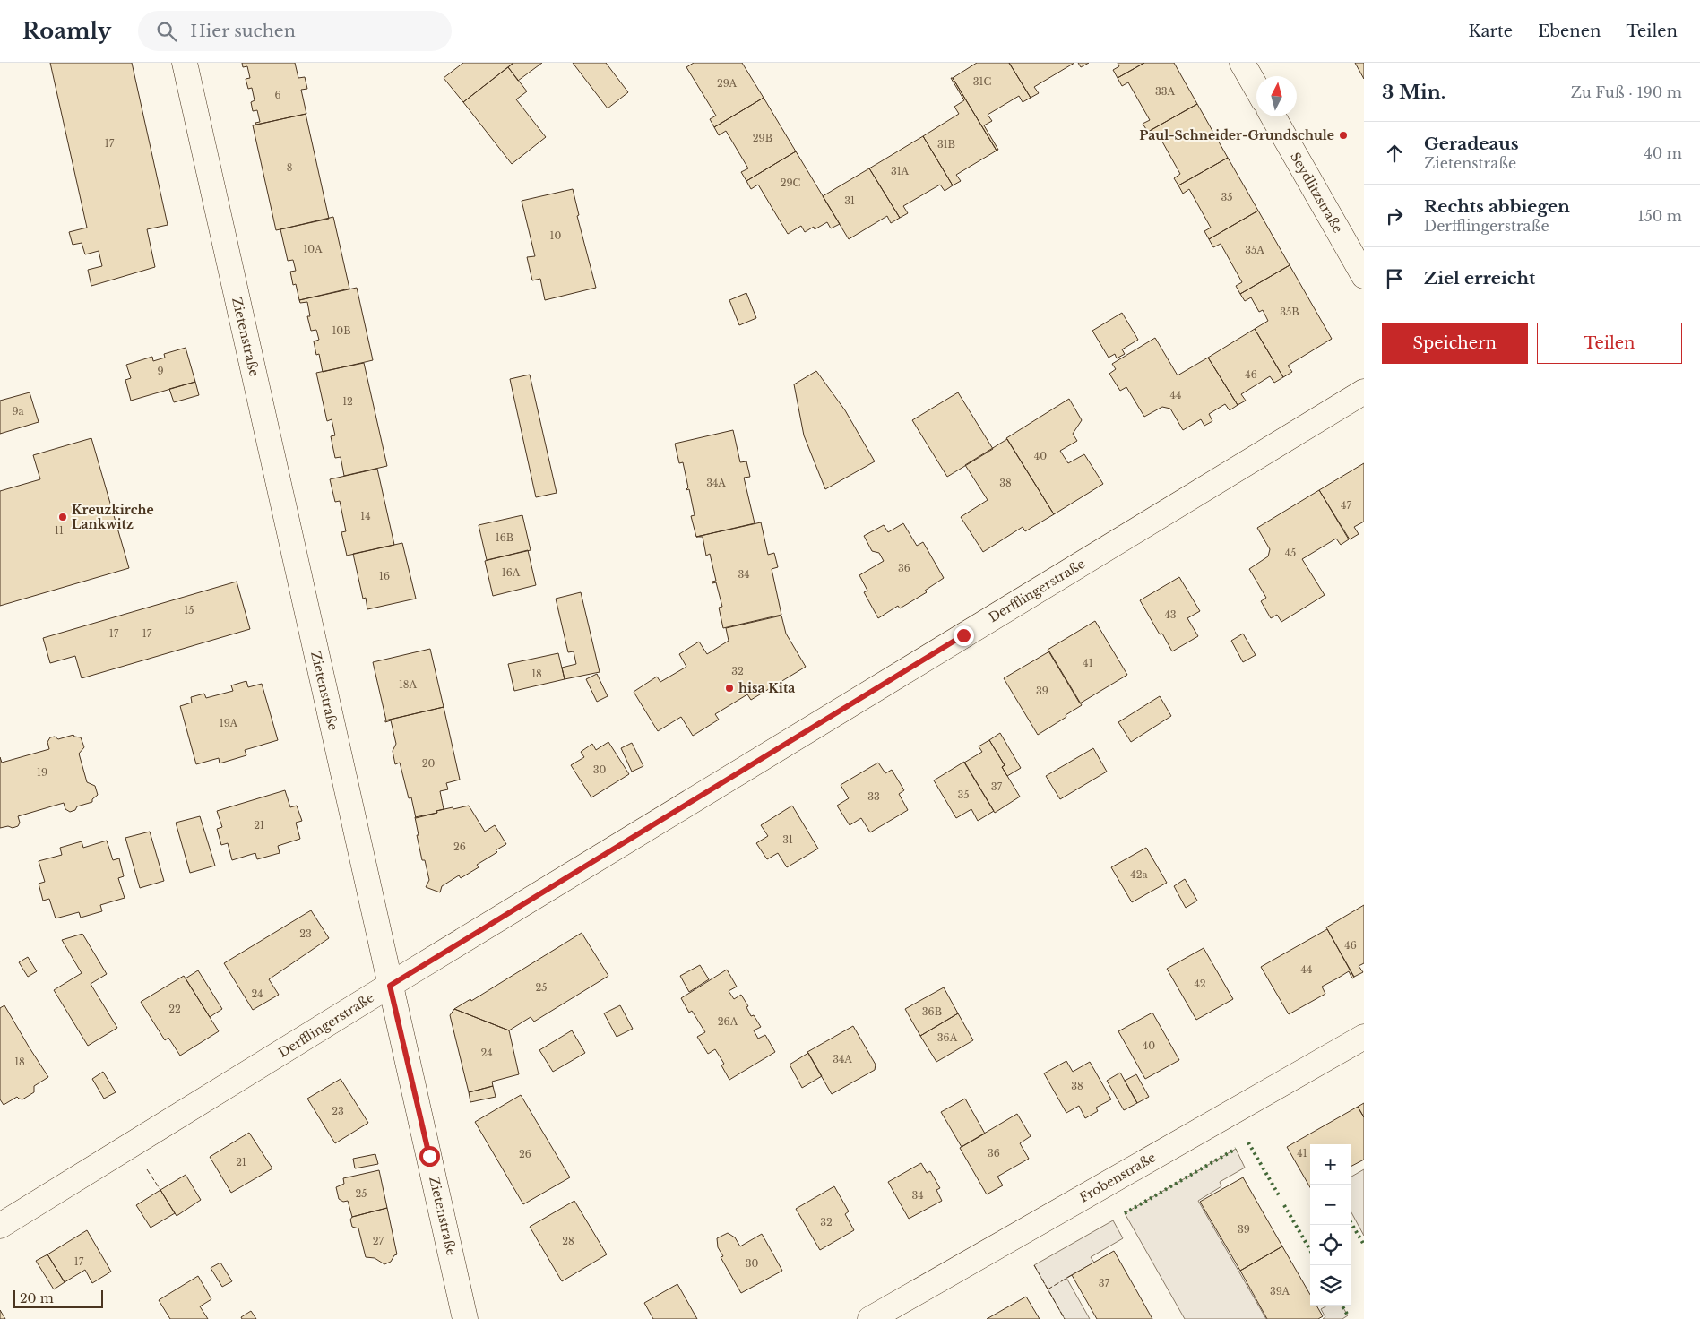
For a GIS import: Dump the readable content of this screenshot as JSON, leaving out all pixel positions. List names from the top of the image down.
{
  "streets": {
    "street": [
      "Seydlitzstraße",
      "Zietenstraße",
      "Derfflingerstraße",
      "Frobenstraße"
    ]
  },
  "crossings": [
    ["Zietenstraße", "Derfflingerstraße"]
  ],
  "places": ["Paul-Schneider-Grundschule", "Kreuzkirche Lankwitz", "hisa Kita"],
  "house_numbers": [
    "31C",
    "29A",
    "33A",
    "6",
    "29B",
    "17",
    "31B",
    "8",
    "31A",
    "29C",
    "35",
    "31",
    "10",
    "10A",
    "35A",
    "35B",
    "10B",
    "9",
    "46",
    "44",
    "12",
    "9a",
    "40",
    "34A",
    "38",
    "47",
    "14",
    "11",
    "16B",
    "45",
    "36",
    "16A",
    "34",
    "16",
    "15",
    "43",
    "17",
    "17",
    "41",
    "32",
    "18",
    "18A",
    "39",
    "19A",
    "20",
    "30",
    "19",
    "37",
    "35",
    "33",
    "21",
    "31",
    "26",
    "42a",
    "23",
    "46",
    "44",
    "42",
    "25",
    "24",
    "22",
    "36B",
    "26A",
    "36A",
    "40",
    "24",
    "34A",
    "18",
    "38",
    "23",
    "36",
    "41",
    "26",
    "21",
    "25",
    "34",
    "32",
    "39",
    "27",
    "28",
    "17",
    "30",
    "37",
    "39A"
  ],
  "scale_bar": "20 m",
  "north": "top",
  "page": {
    "header": "Roamly",
    "search": "Hier suchen",
    "nav": ["Karte", "Ebenen", "Teilen"],
    "heading": ["3 Min.", "Zu Fuß · 190 m"],
    "list": [
      ["Geradeaus", "Zietenstraße", "40 m"],
      ["Rechts abbiegen", "Derfflingerstraße", "150 m"],
      "Ziel erreicht"
    ],
    "buttons": ["Speichern", "Teilen"],
    "map_buttons": ["+", "−"],
    "scale": "20 m"
  }
}
